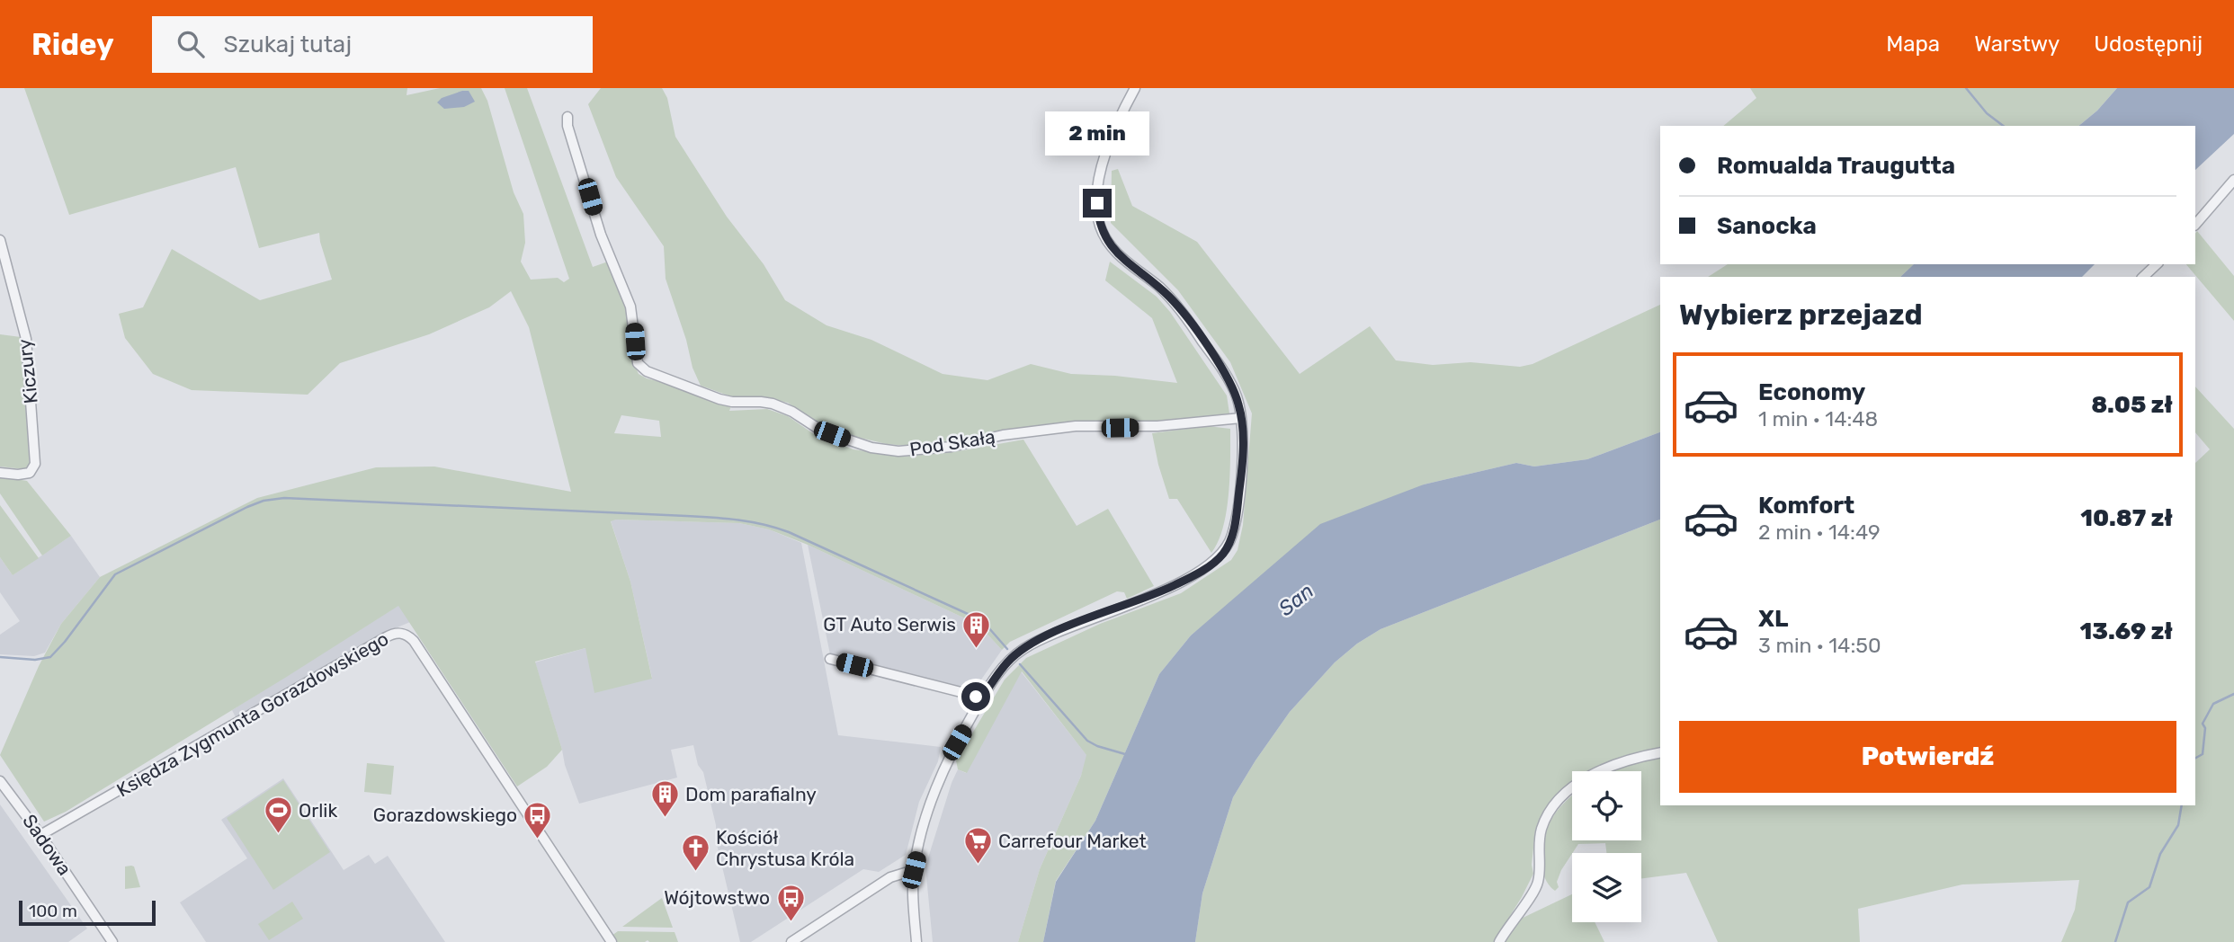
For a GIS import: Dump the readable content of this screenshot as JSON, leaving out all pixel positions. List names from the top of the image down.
{
  "streets": {
    "street": [
      "Kiczury",
      "Pod Skałą",
      "Księdza Zygmunta Gorazdowskiego",
      "Sadowa"
    ]
  },
  "crossings": [
    ["Księdza Zygmunta Gorazdowskiego", "Sadowa"]
  ],
  "water": ["San"],
  "places": {
    "building": ["GT Auto Serwis", "Dom parafialny"],
    "sports": ["Orlik"],
    "bus stop": ["Gorazdowskiego", "Wójtowstwo"],
    "supermarket": ["Carrefour Market"],
    "church": ["Kościół Chrystusa Króla"]
  },
  "scale_bar": "100 m",
  "page": {
    "header": "Ridey",
    "search": "Szukaj tutaj",
    "nav": ["Mapa", "Warstwy", "Udostępnij"],
    "bubble": "2 min",
    "banner": ["Romualda Traugutta", "Sanocka"],
    "heading": "Wybierz przejazd",
    "list": [
      {
        "name": "Economy",
        "note": "1 min · 14:48",
        "value": "8.05 zł"
      },
      {
        "name": "Komfort",
        "note": "2 min · 14:49",
        "value": "10.87 zł"
      },
      {
        "name": "XL",
        "note": "3 min · 14:50",
        "value": "13.69 zł"
      }
    ],
    "buttons": "Potwierdź",
    "scale": "100 m"
  }
}
